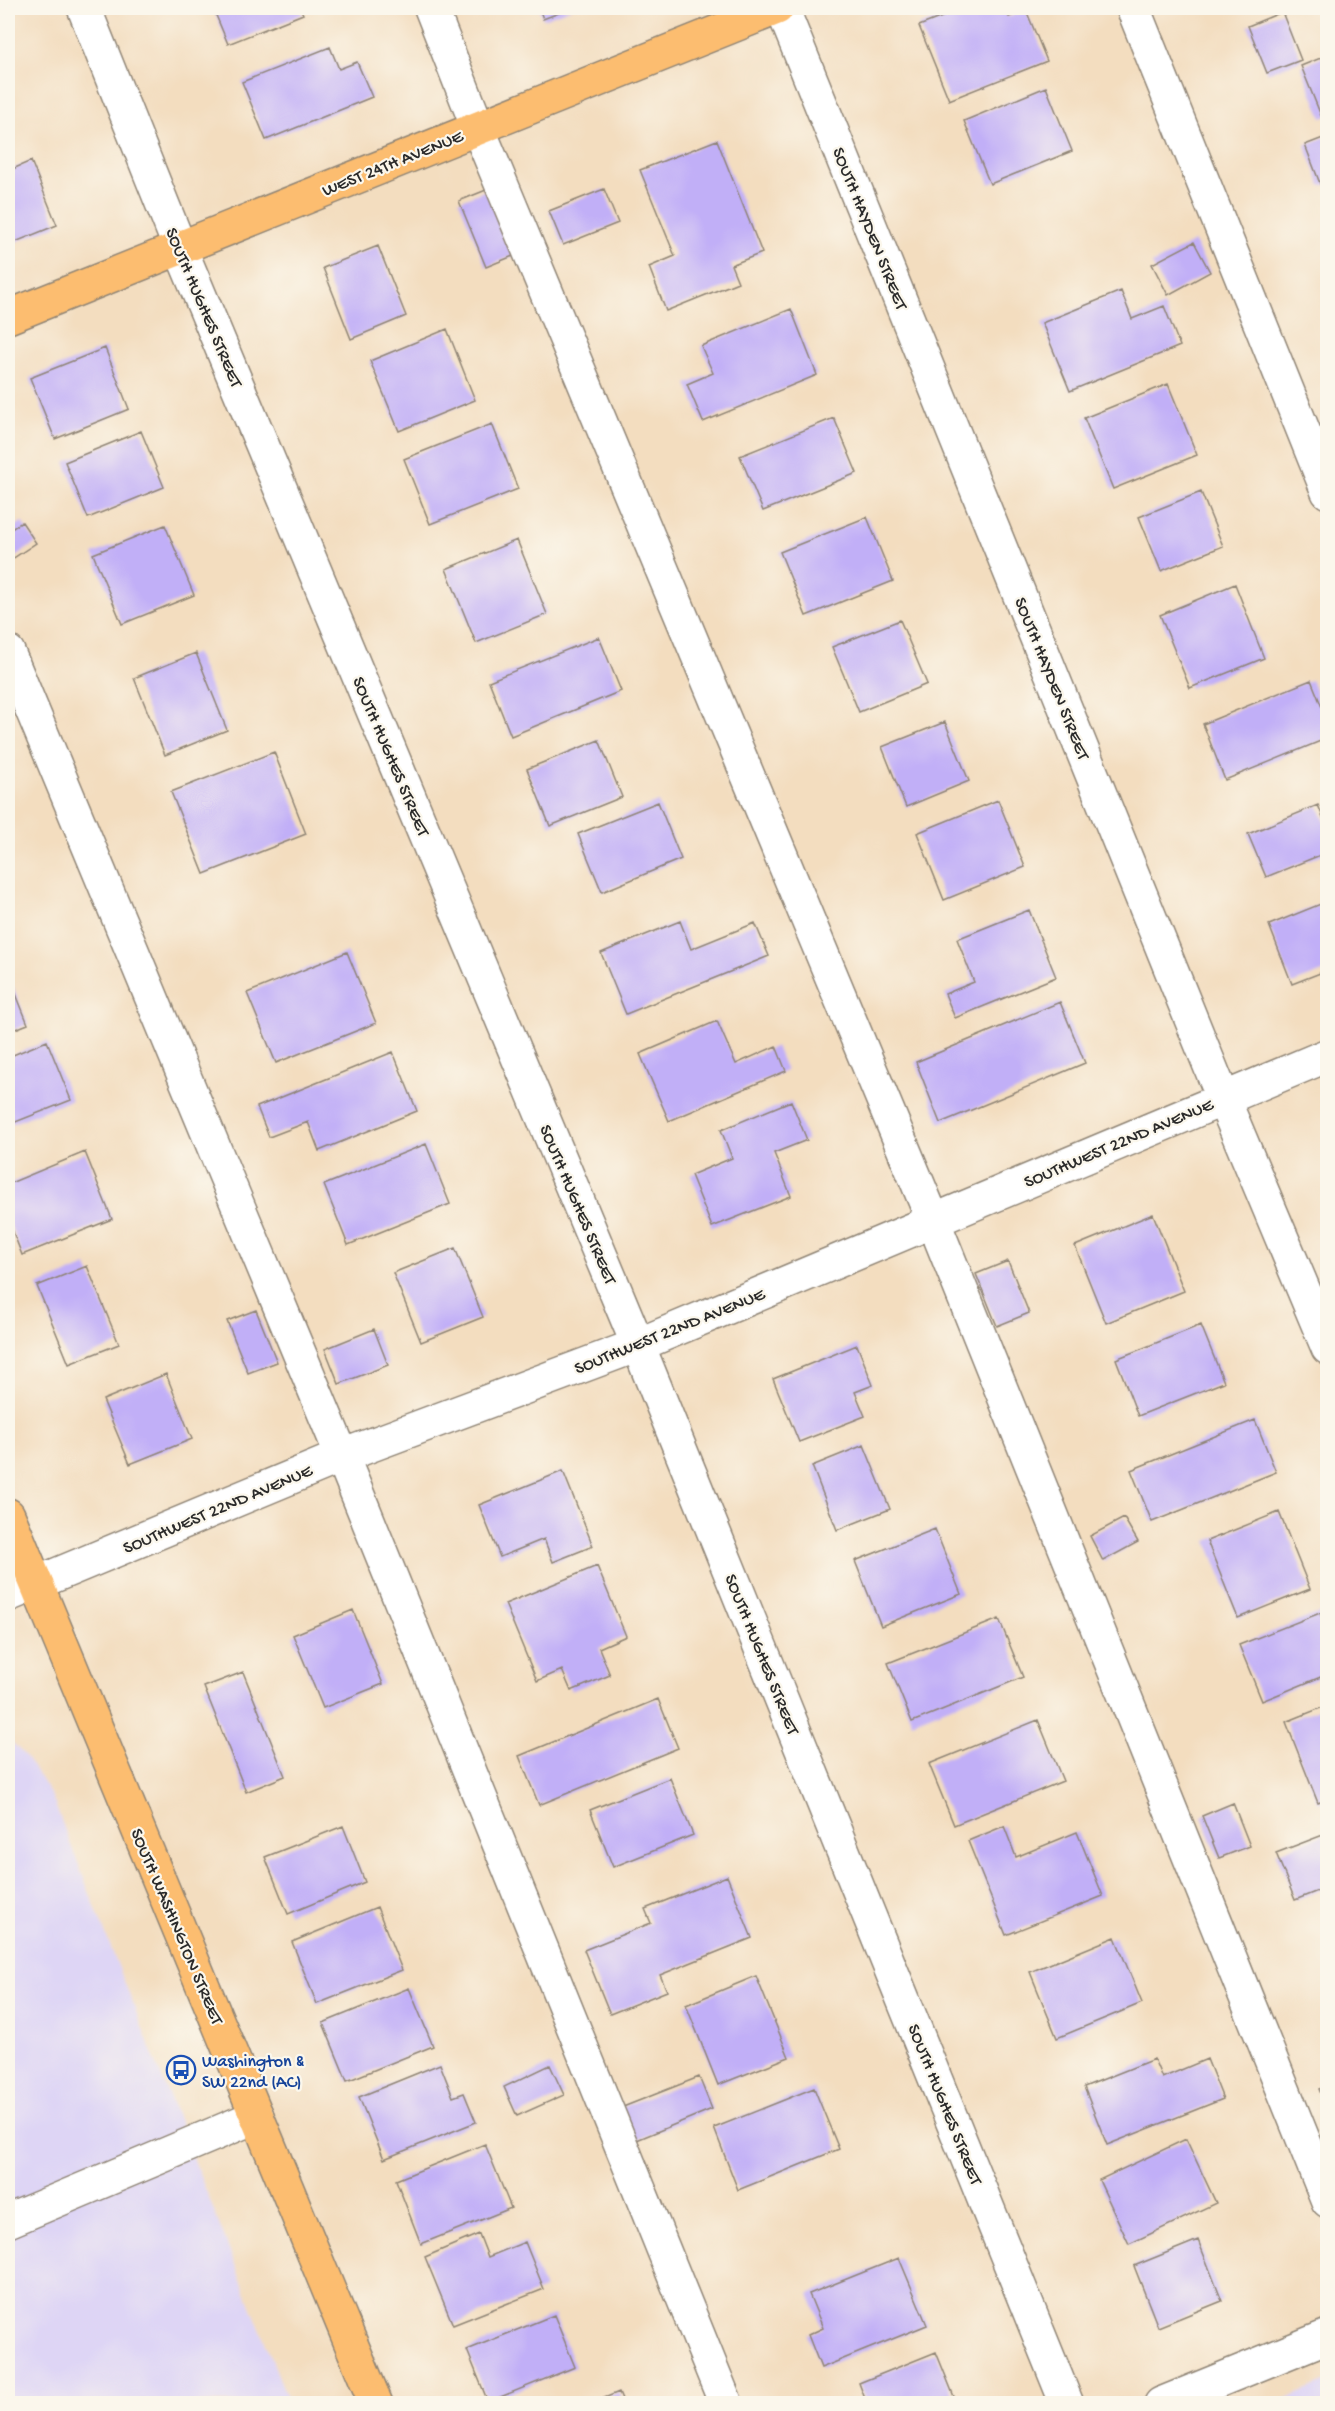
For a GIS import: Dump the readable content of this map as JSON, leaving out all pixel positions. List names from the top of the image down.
{
  "streets": {
    "main road": ["WEST 24TH AVENUE", "SOUTH WASHINGTON STREET"],
    "street": ["SOUTH HAYDEN STREET", "SOUTH HUGHES STREET", "SOUTHWEST 22ND AVENUE"]
  },
  "crossings": [
    ["WEST 24TH AVENUE", "SOUTH HUGHES STREET"],
    ["SOUTH HAYDEN STREET", "SOUTHWEST 22ND AVENUE"],
    ["SOUTH HUGHES STREET", "SOUTHWEST 22ND AVENUE"],
    ["SOUTHWEST 22ND AVENUE", "SOUTH WASHINGTON STREET"]
  ],
  "places": {
    "bus stop": ["Washington & SW 22nd (AC)"]
  }
}
